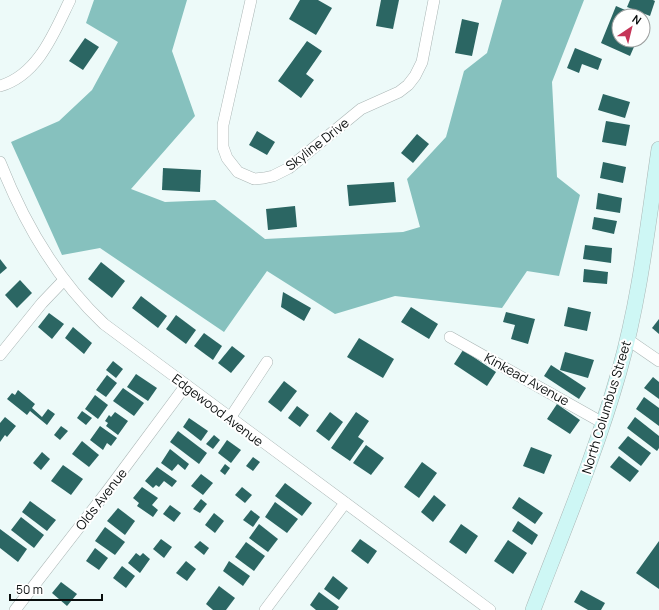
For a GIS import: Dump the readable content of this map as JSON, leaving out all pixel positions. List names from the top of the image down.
{
  "streets": {
    "main road": ["North Columbus Street"],
    "street": [
      "Skyline Drive",
      "Kinkead Avenue",
      "Edgewood Avenue",
      "Olds Avenue"
    ]
  },
  "crossings": [
    ["Kinkead Avenue", "North Columbus Street"],
    ["Edgewood Avenue", "Olds Avenue"]
  ],
  "scale_bar": "50 m",
  "north": "top right"
}
